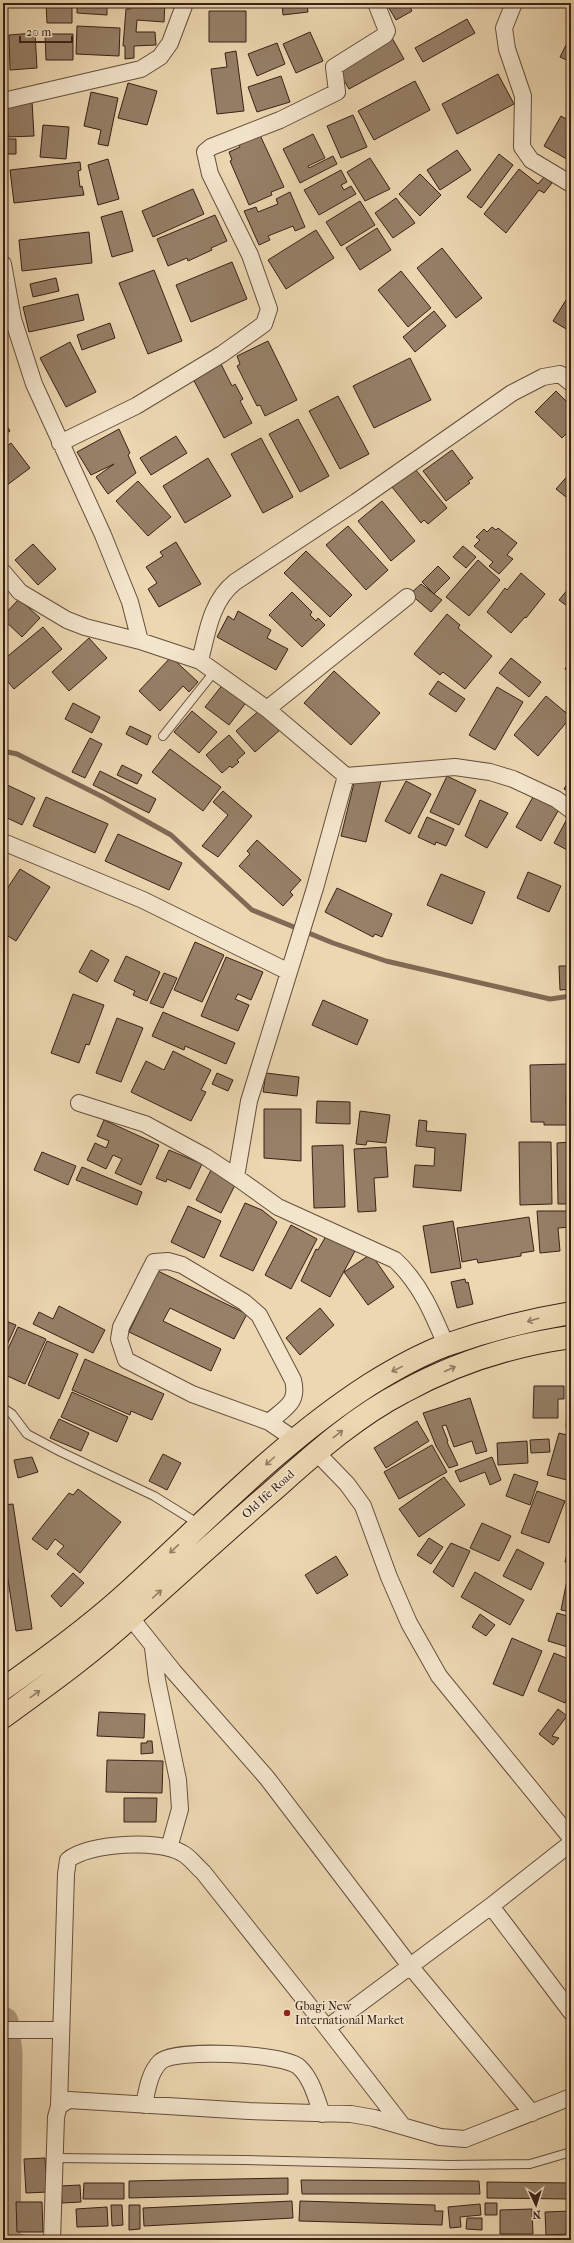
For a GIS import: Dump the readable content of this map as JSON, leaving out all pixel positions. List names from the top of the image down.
{
  "streets": {
    "main road": ["Old Ife Road"]
  },
  "places": ["Gbagi New International Market"],
  "scale_bar": "20 m",
  "north": "bottom"
}
